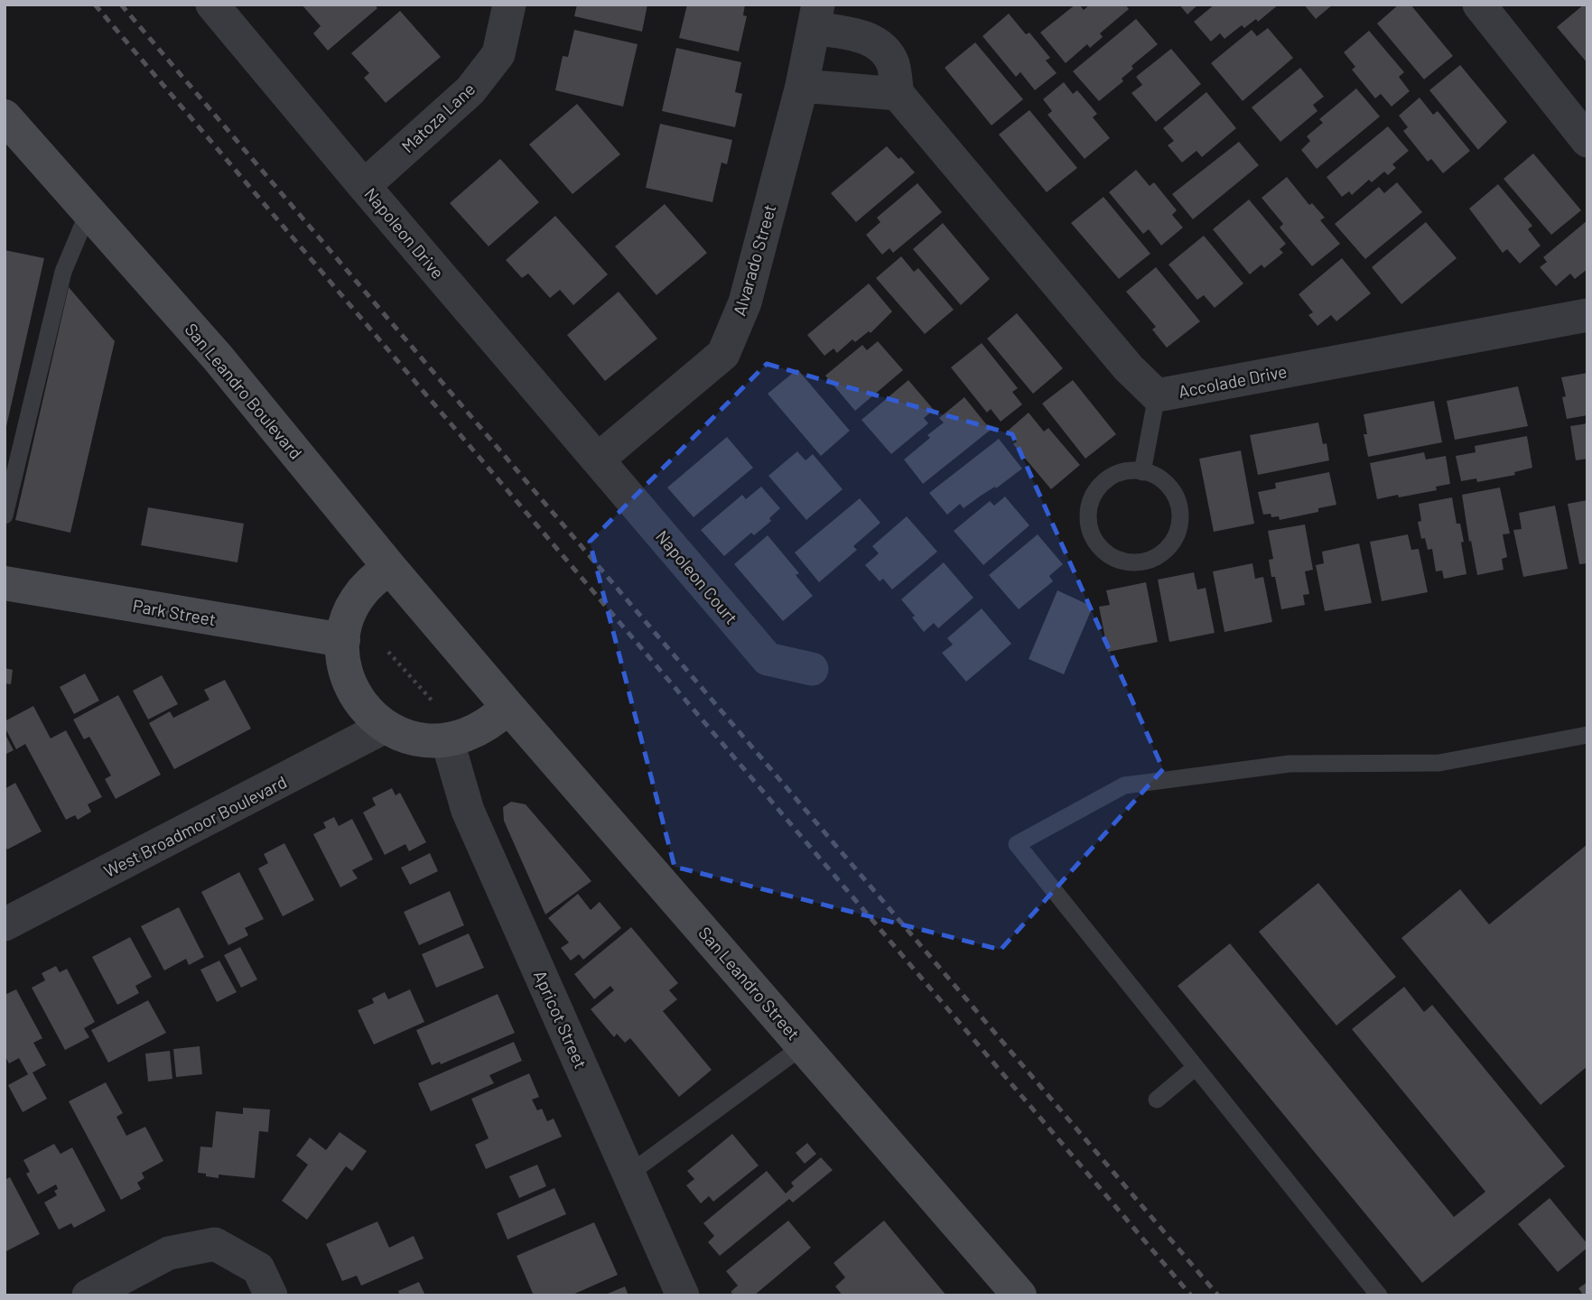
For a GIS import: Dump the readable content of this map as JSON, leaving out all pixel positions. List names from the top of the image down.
{
  "streets": {
    "main road": ["San Leandro Boulevard", "Park Street", "San Leandro Street"],
    "street": [
      "Matoza Lane",
      "Napoleon Drive",
      "Alvarado Street",
      "Accolade Drive",
      "Napoleon Court",
      "West Broadmoor Boulevard",
      "Apricot Street"
    ]
  },
  "crossings": [
    ["Matoza Lane", "Napoleon Drive"],
    ["Napoleon Drive", "Alvarado Street"],
    ["Napoleon Drive", "Napoleon Court"],
    ["Alvarado Street", "Accolade Drive"],
    ["Alvarado Street", "Napoleon Court"],
    ["San Leandro Boulevard", "San Leandro Street"]
  ]
}
